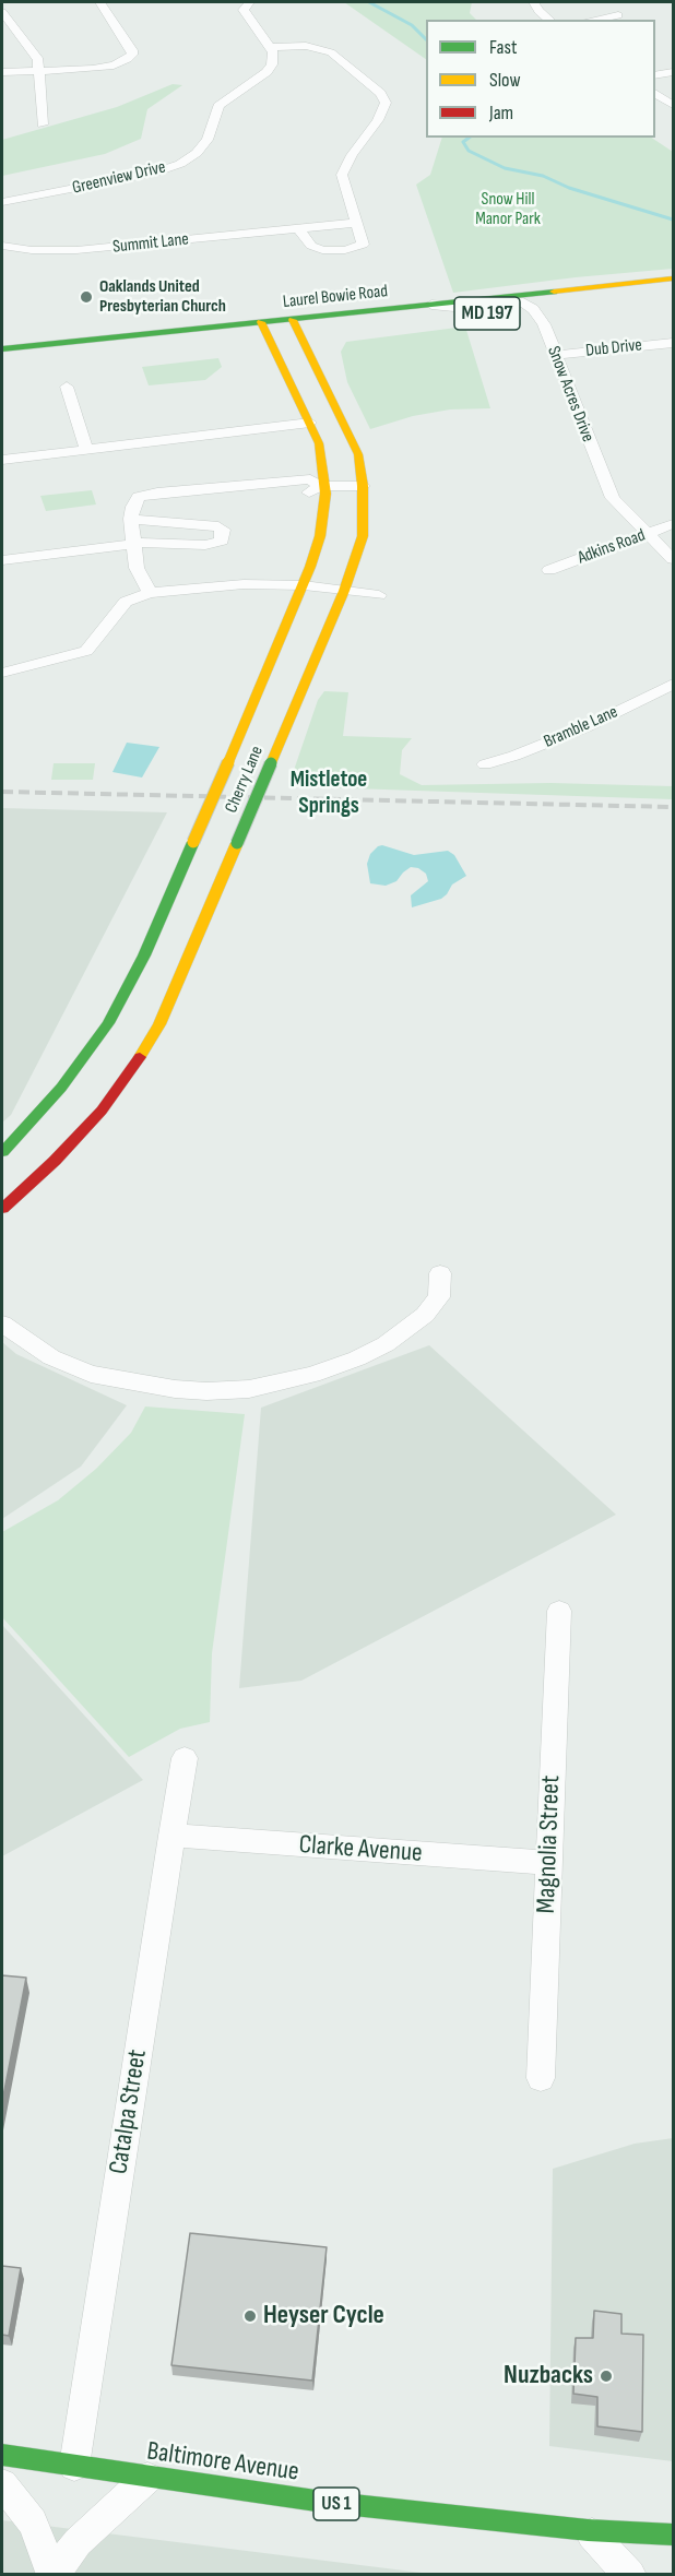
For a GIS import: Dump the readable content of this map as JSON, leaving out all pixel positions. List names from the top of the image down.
{
  "streets": {
    "main road": [
      "Laurel Bowie Road",
      "MD 197",
      "Cherry Lane",
      "Baltimore Avenue",
      "US 1"
    ],
    "street": [
      "Greenview Drive",
      "Summit Lane",
      "Dub Drive",
      "Snow Acres Drive",
      "Adkins Road",
      "Bramble Lane",
      "Magnolia Street",
      "Clarke Avenue",
      "Catalpa Street"
    ]
  },
  "crossings": [
    ["Laurel Bowie Road", "Snow Acres Drive"],
    ["Laurel Bowie Road", "Cherry Lane"],
    ["Dub Drive", "Snow Acres Drive"],
    ["Snow Acres Drive", "Adkins Road"],
    ["Magnolia Street", "Clarke Avenue"],
    ["Clarke Avenue", "Catalpa Street"],
    ["Catalpa Street", "Baltimore Avenue"]
  ],
  "districts": ["Mistletoe Springs"],
  "parks": ["Snow Hill Manor Park"],
  "places": ["Oaklands United Presbyterian Church", "Heyser Cycle", "Nuzbacks"],
  "legend": ["Fast", "Slow", "Jam"]
}
